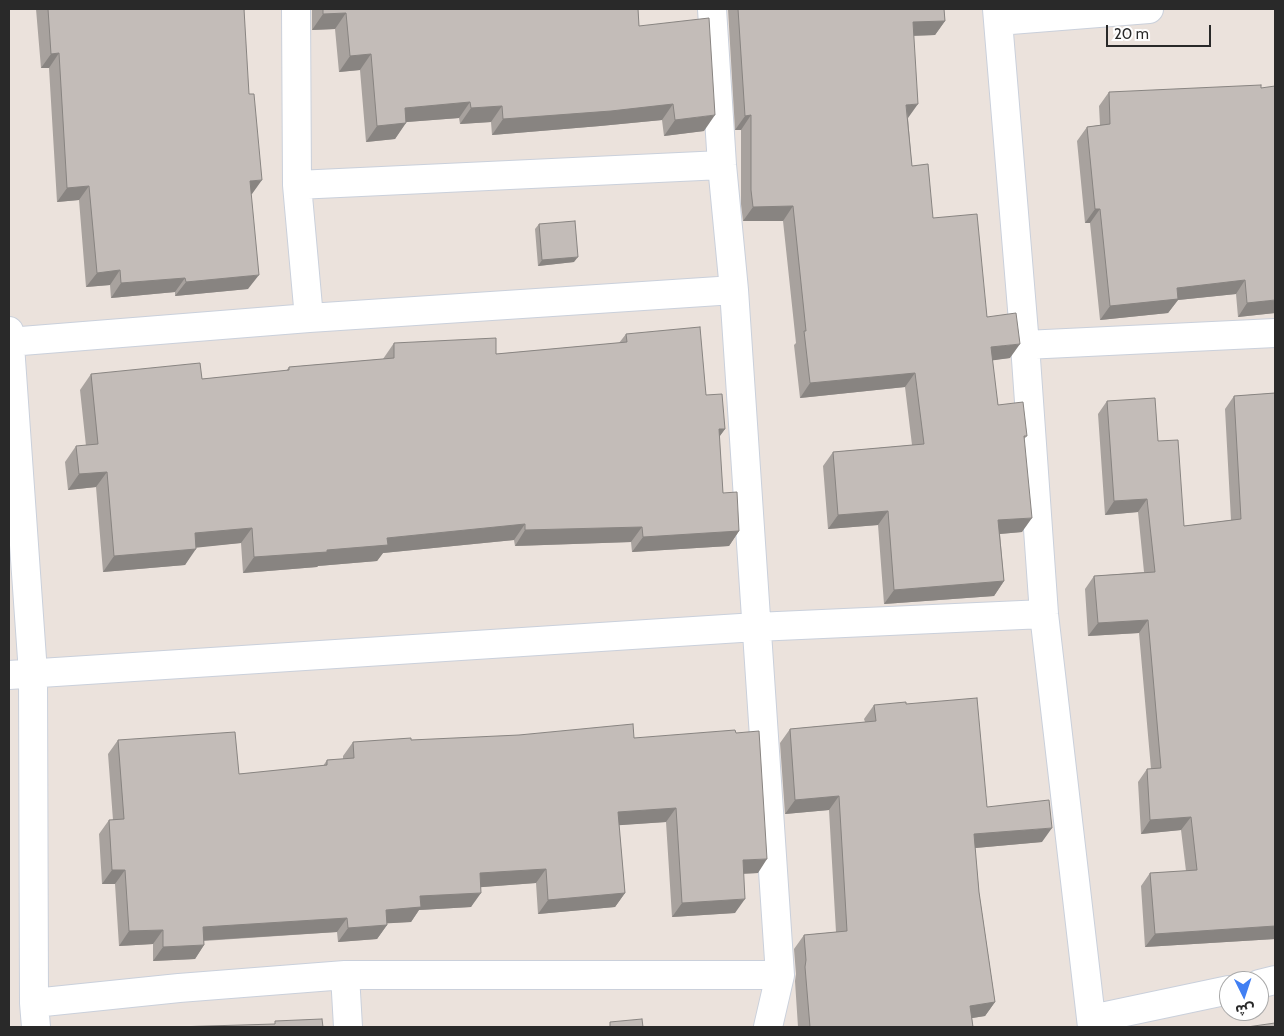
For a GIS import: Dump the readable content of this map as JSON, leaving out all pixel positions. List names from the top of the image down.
{
  "scale_bar": "20 m",
  "north": "bottom"
}
